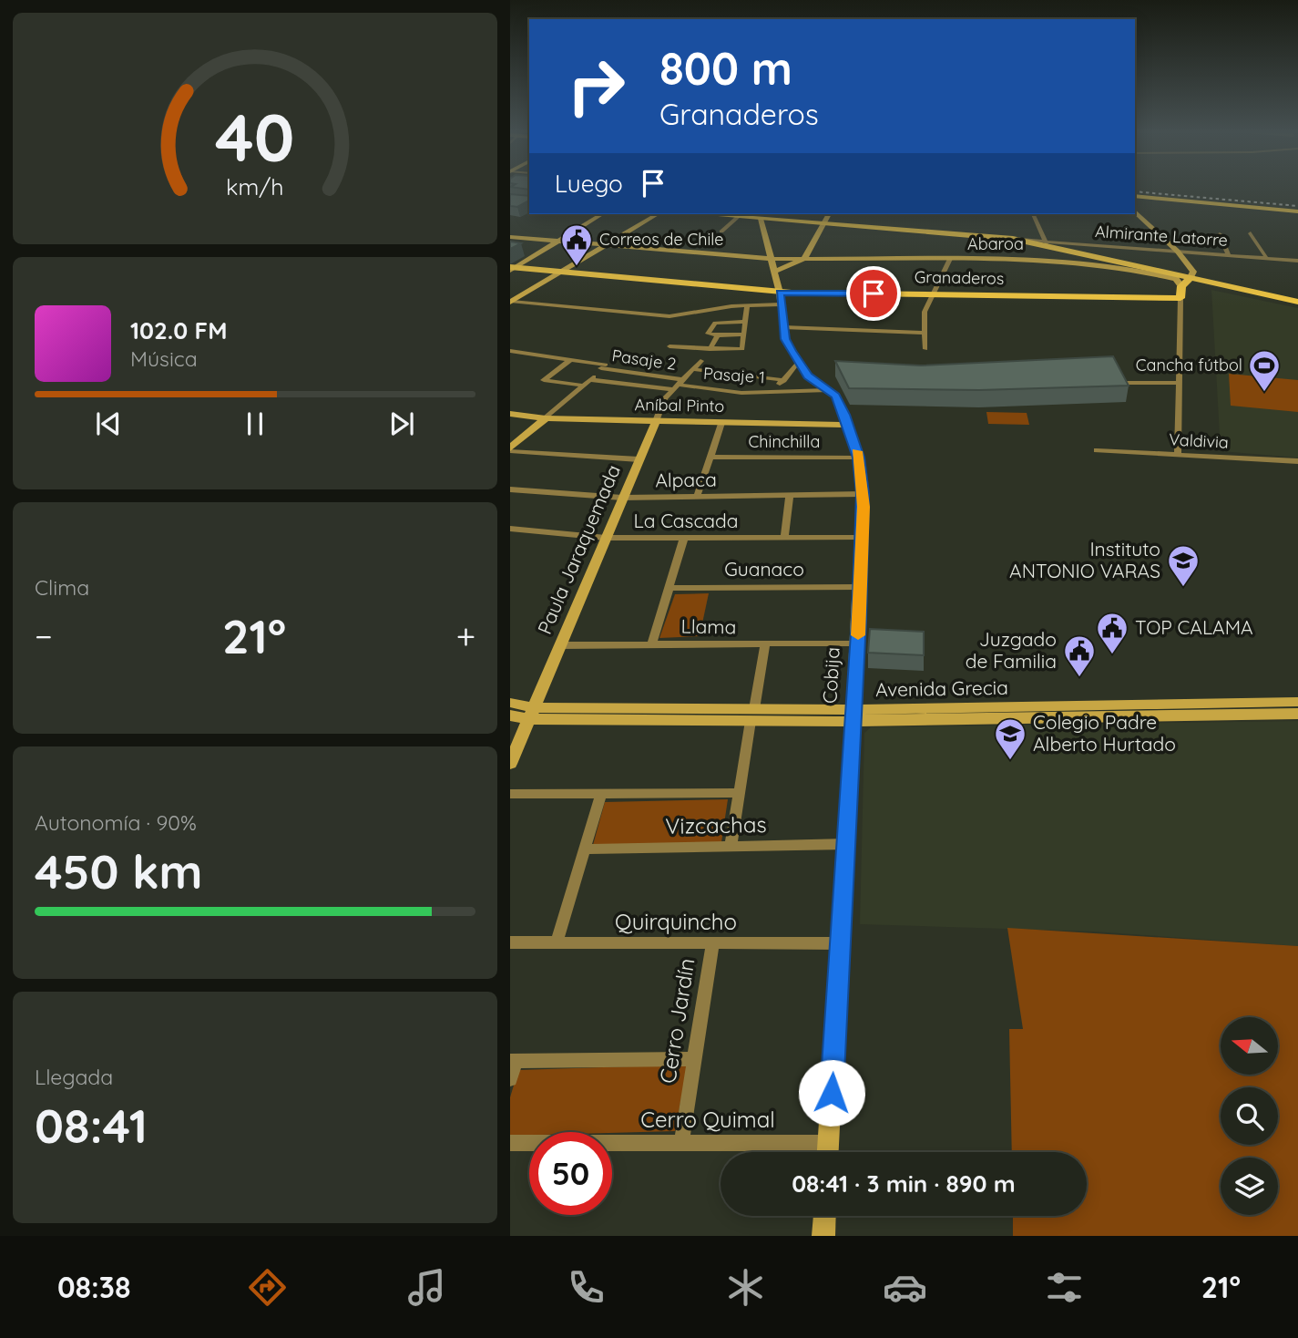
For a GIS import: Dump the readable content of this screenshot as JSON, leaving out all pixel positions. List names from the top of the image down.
{
  "streets": {
    "main road": [
      "Abaroa",
      "Granaderos",
      "Aníbal Pinto",
      "Paula Jaraquemada",
      "Cobija",
      "Avenida Grecia"
    ],
    "street": [
      "Almirante Latorre",
      "Pasaje 2",
      "Pasaje 1",
      "Valdivia",
      "Chinchilla",
      "Alpaca",
      "La Cascada",
      "Guanaco",
      "Llama",
      "Vizcachas",
      "Quirquincho",
      "Cerro Jardín",
      "Cerro Quimal"
    ]
  },
  "crossings": [
    ["Abaroa", "Cobija"],
    ["Granaderos", "Cobija"],
    ["Pasaje 2", "Pasaje 1"],
    ["Pasaje 2", "Paula Jaraquemada"],
    ["Pasaje 1", "Paula Jaraquemada"],
    ["Pasaje 1", "Cobija"],
    ["Aníbal Pinto", "Paula Jaraquemada"],
    ["Aníbal Pinto", "Cobija"],
    ["Chinchilla", "Cobija"],
    ["Alpaca", "Paula Jaraquemada"],
    ["Alpaca", "Cobija"],
    ["La Cascada", "Paula Jaraquemada"],
    ["La Cascada", "Cobija"],
    ["Paula Jaraquemada", "Llama"],
    ["Paula Jaraquemada", "Avenida Grecia"],
    ["Guanaco", "Cobija"],
    ["Llama", "Cobija"],
    ["Cobija", "Avenida Grecia"],
    ["Cobija", "Vizcachas"],
    ["Cobija", "Quirquincho"],
    ["Cobija", "Cerro Quimal"],
    ["Quirquincho", "Cerro Jardín"],
    ["Cerro Jardín", "Cerro Quimal"]
  ],
  "places": {
    "public building": ["Correos de Chile", "TOP CALAMA", "Juzgado de Familia"],
    "sports": ["Cancha fútbol"],
    "school or university": ["Instituto ANTONIO VARAS", "Colegio Padre Alberto Hurtado"]
  },
  "north": "left",
  "page": {
    "turn": ["800 m", "Granaderos"],
    "then": "Luego",
    "song": ["102.0 FM", "Música"],
    "tile": [
      "Clima",
      ["Autonomía · 90%", "450 km"],
      ["Llegada", "08:41"]
    ],
    "heat": ["−", "21°", "+"],
    "limit": "50",
    "trip": "08:41 · 3 min · 890 m",
    "tabs": ["08:38", "21°"],
    "gauge": ["40", "km/h"]
  }
}
